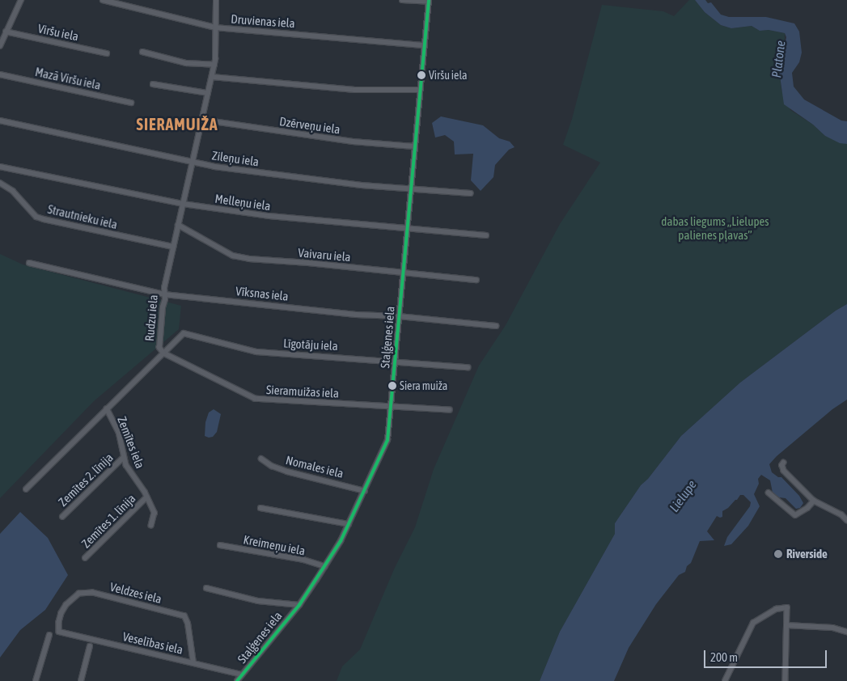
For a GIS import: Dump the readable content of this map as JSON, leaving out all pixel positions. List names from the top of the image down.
{
  "streets": {
    "street": [
      "Druvienas iela",
      "Viršu iela",
      "Mazā Viršu iela",
      "Dzērveņu iela",
      "Zileņu iela",
      "Melleņu iela",
      "Strautnieku iela",
      "Vaivaru iela",
      "Vīksnas iela",
      "Rudzu iela",
      "Staļģenes iela",
      "Līgotāju iela",
      "Sieramuižas iela",
      "Zemītes iela",
      "Nomales iela",
      "Zemītes 2. līnija",
      "Zemītes 1. līnija",
      "Kreimeņu iela",
      "Veldzes iela",
      "Veselības iela"
    ]
  },
  "crossings": [
    ["Druvienas iela", "Rudzu iela"],
    ["Druvienas iela", "Staļģenes iela"],
    ["Dzērveņu iela", "Rudzu iela"],
    ["Dzērveņu iela", "Staļģenes iela"],
    ["Zileņu iela", "Rudzu iela"],
    ["Zileņu iela", "Staļģenes iela"],
    ["Melleņu iela", "Rudzu iela"],
    ["Melleņu iela", "Staļģenes iela"],
    ["Strautnieku iela", "Rudzu iela"],
    ["Vaivaru iela", "Rudzu iela"],
    ["Vaivaru iela", "Staļģenes iela"],
    ["Vīksnas iela", "Rudzu iela"],
    ["Vīksnas iela", "Staļģenes iela"],
    ["Rudzu iela", "Līgotāju iela"],
    ["Rudzu iela", "Sieramuižas iela"],
    ["Rudzu iela", "Zemītes iela"],
    ["Staļģenes iela", "Līgotāju iela"],
    ["Staļģenes iela", "Sieramuižas iela"],
    ["Staļģenes iela", "Nomales iela"],
    ["Staļģenes iela", "Kreimeņu iela"],
    ["Staļģenes iela", "Veselības iela"],
    ["Līgotāju iela", "Sieramuižas iela"],
    ["Zemītes iela", "Zemītes 2. līnija"],
    ["Zemītes iela", "Zemītes 1. līnija"],
    ["Veldzes iela", "Veselības iela"]
  ],
  "districts": ["SIERAMUIŽA"],
  "water": ["Platone", "Lielupe"],
  "parks": ["dabas liegums „Lielupes palienes pļavas”"],
  "places": ["Viršu iela", "Siera muiža", "Riverside"],
  "scale_bar": "200 m"
}
